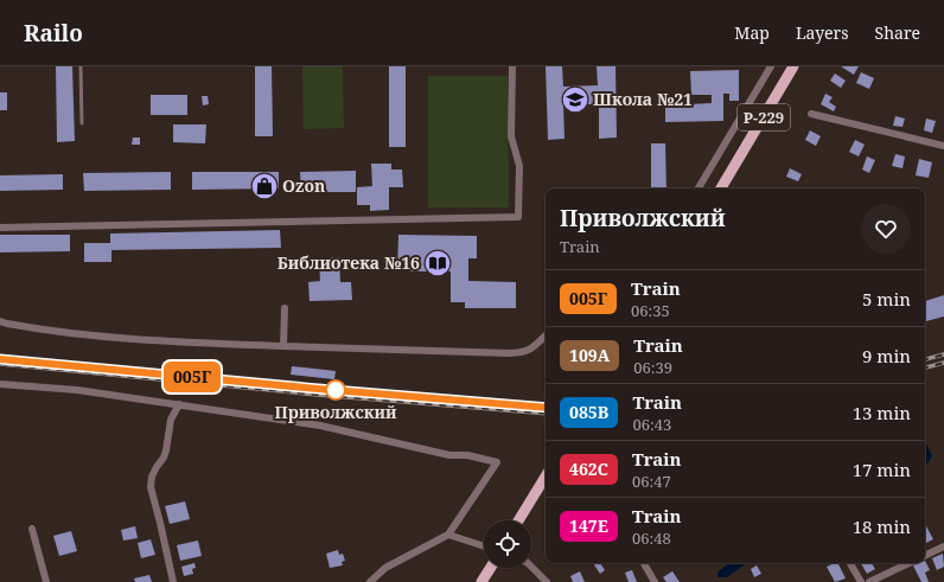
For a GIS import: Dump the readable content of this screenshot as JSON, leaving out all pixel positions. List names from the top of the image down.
{
  "streets": {
    "main road": ["Р-229"]
  },
  "places": {
    "school or university": ["Школа №21"],
    "shop": ["Ozon"],
    "library": ["Библиотека №16"],
    "other": ["Приволжский"]
  },
  "page": {
    "header": "Railo",
    "nav": ["Map", "Layers", "Share"],
    "on_map": "005Г",
    "heading": ["Приволжский", "Train"],
    "list": [
      {
        "mark": "005Г",
        "name": "Train",
        "note": "06:35",
        "value": "5 min"
      },
      {
        "mark": "109А",
        "name": "Train",
        "note": "06:39",
        "value": "9 min"
      },
      {
        "mark": "085В",
        "name": "Train",
        "note": "06:43",
        "value": "13 min"
      },
      {
        "mark": "462С",
        "name": "Train",
        "note": "06:47",
        "value": "17 min"
      },
      {
        "mark": "147Е",
        "name": "Train",
        "note": "06:48",
        "value": "18 min"
      }
    ]
  }
}
